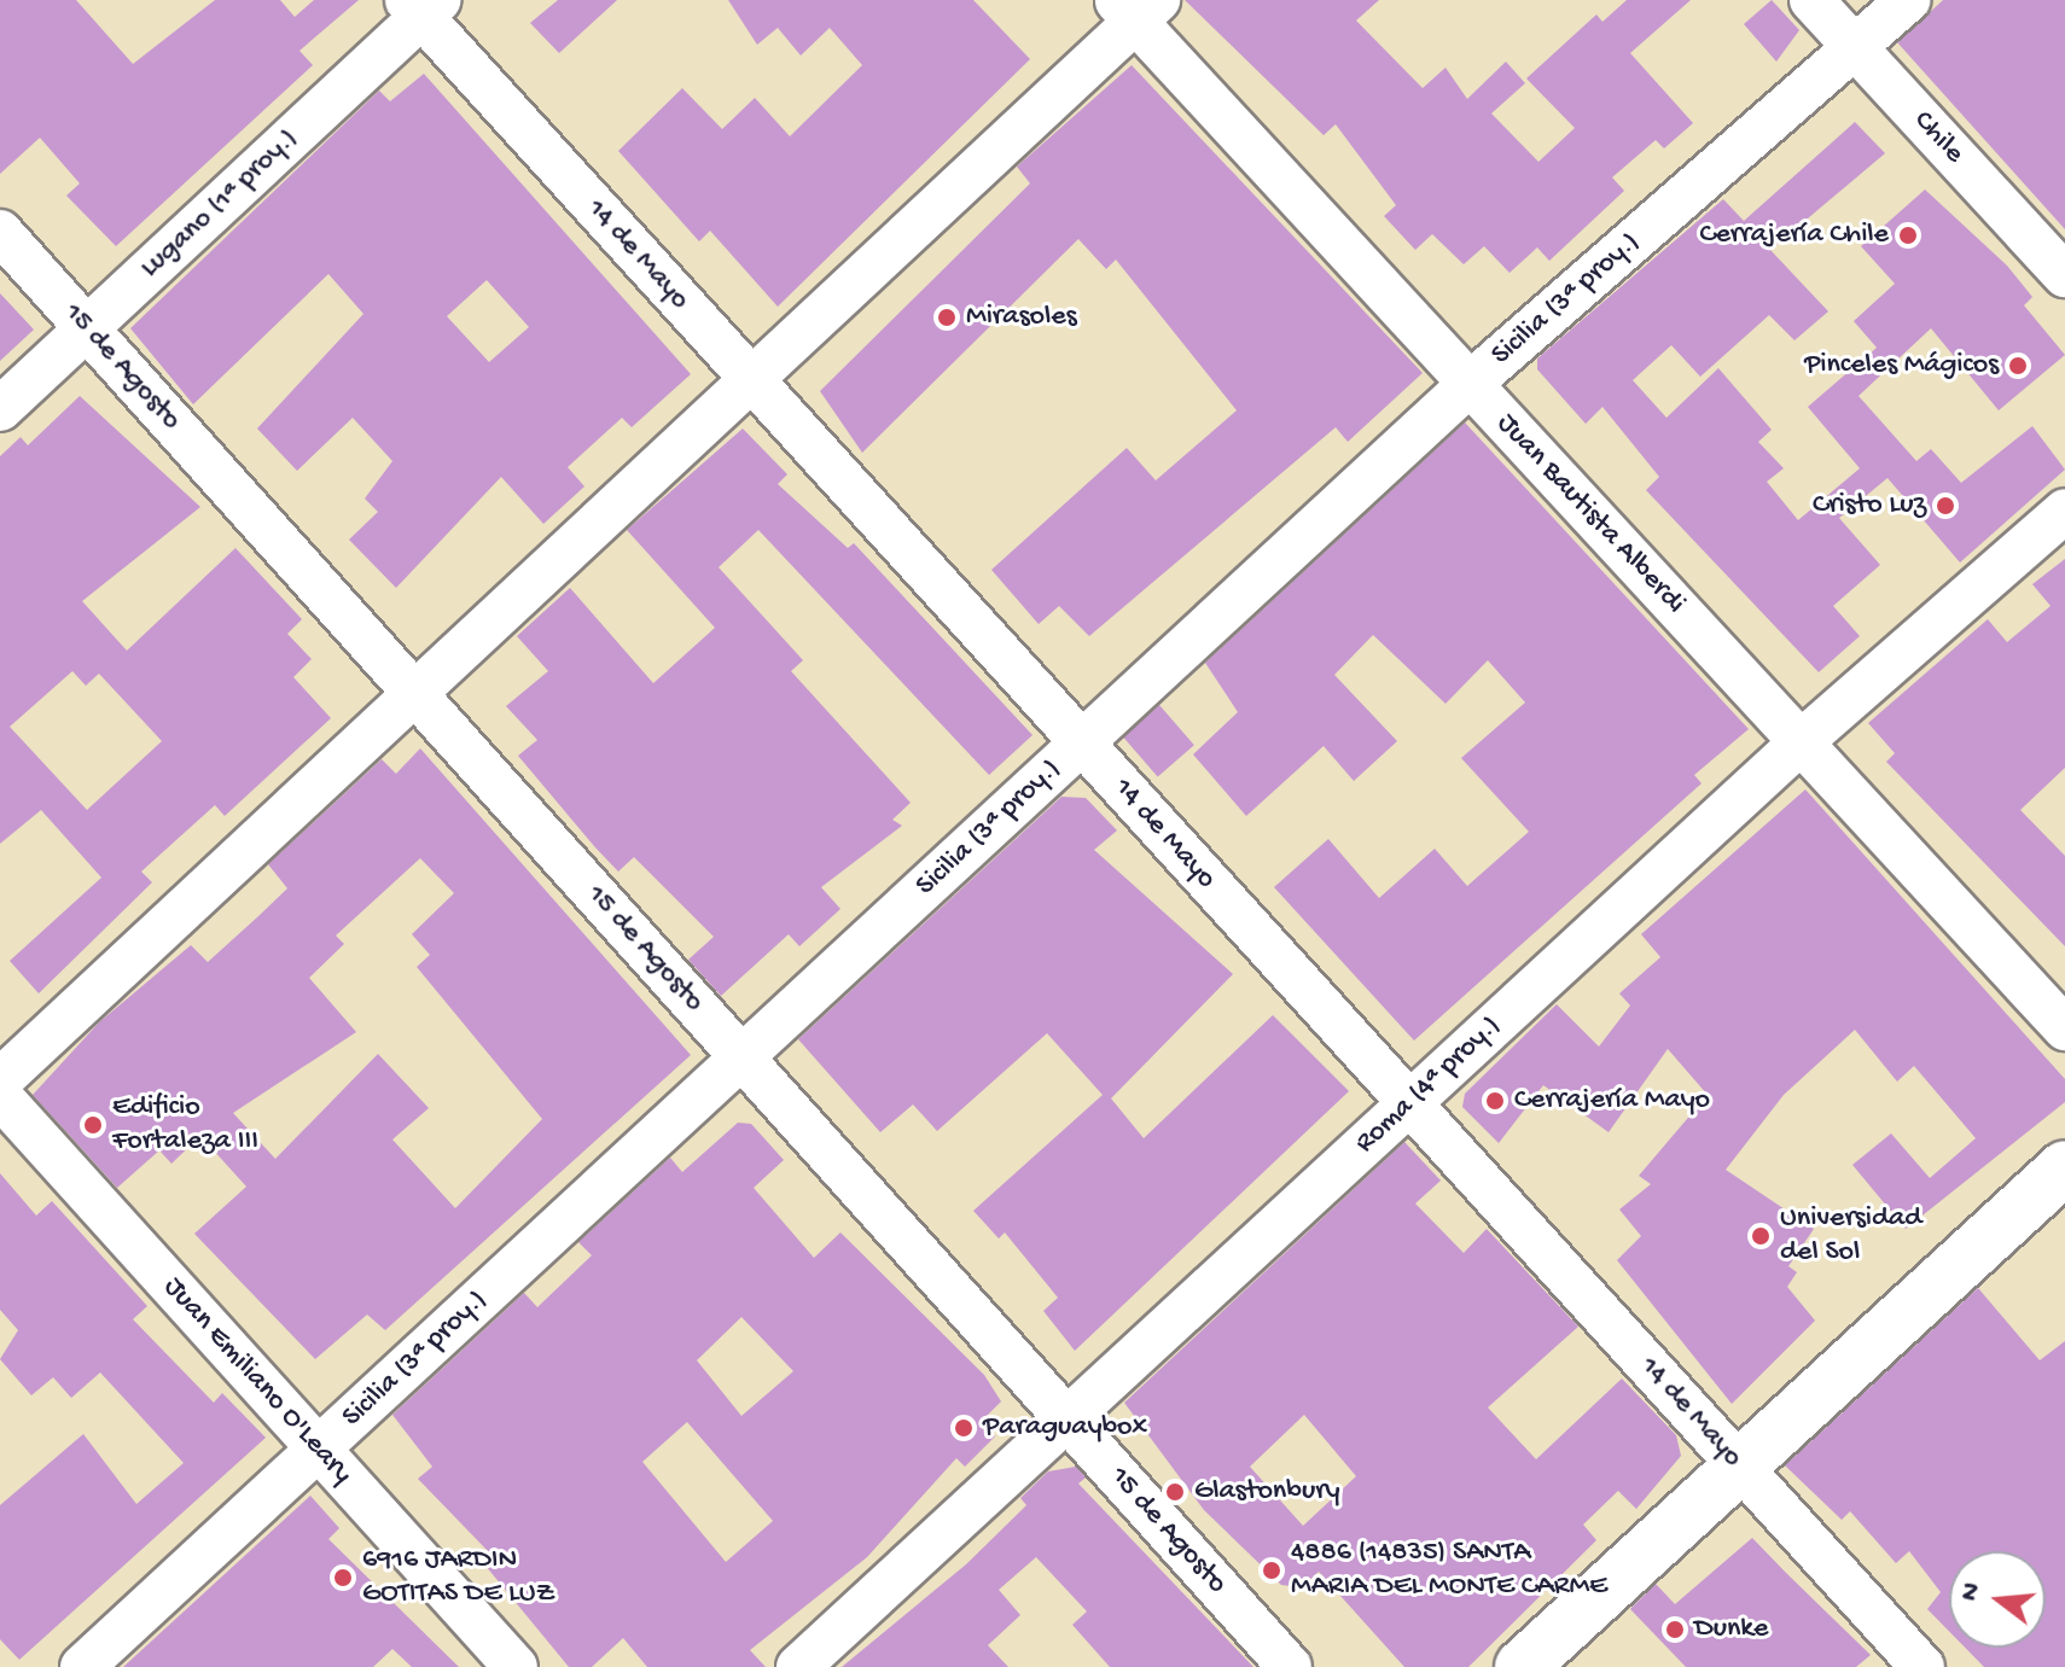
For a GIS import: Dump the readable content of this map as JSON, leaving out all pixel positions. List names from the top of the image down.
{
  "streets": {
    "street": [
      "Chile",
      "Lugano (1ª proy.)",
      "14 de Mayo",
      "Sicilia (3ª proy.)",
      "15 de Agosto",
      "Juan Bautista Alberdi",
      "Roma (4ª proy.)",
      "Juan Emiliano O'Leary"
    ]
  },
  "crossings": [
    ["Chile", "Sicilia (3ª proy.)"],
    ["Lugano (1ª proy.)", "14 de Mayo"],
    ["Lugano (1ª proy.)", "15 de Agosto"],
    ["14 de Mayo", "Sicilia (3ª proy.)"],
    ["14 de Mayo", "Roma (4ª proy.)"],
    ["Sicilia (3ª proy.)", "15 de Agosto"],
    ["Sicilia (3ª proy.)", "Juan Bautista Alberdi"],
    ["Sicilia (3ª proy.)", "Juan Emiliano O'Leary"],
    ["15 de Agosto", "Roma (4ª proy.)"],
    ["Juan Bautista Alberdi", "Roma (4ª proy.)"]
  ],
  "places": [
    "Cerrajería Chile",
    "Mirasoles",
    "Pinceles Mágicos",
    "Cristo Luz",
    "Cerrajería Mayo",
    "Edificio Fortaleza III",
    "Universidad del Sol",
    "Paraguaybox",
    "Glastonbury",
    "4886 (14835) SANTA MARIA DEL MONTE CARME",
    "6916 JARDIN GOTITAS DE LUZ",
    "Dunke"
  ],
  "north": "left"
}
